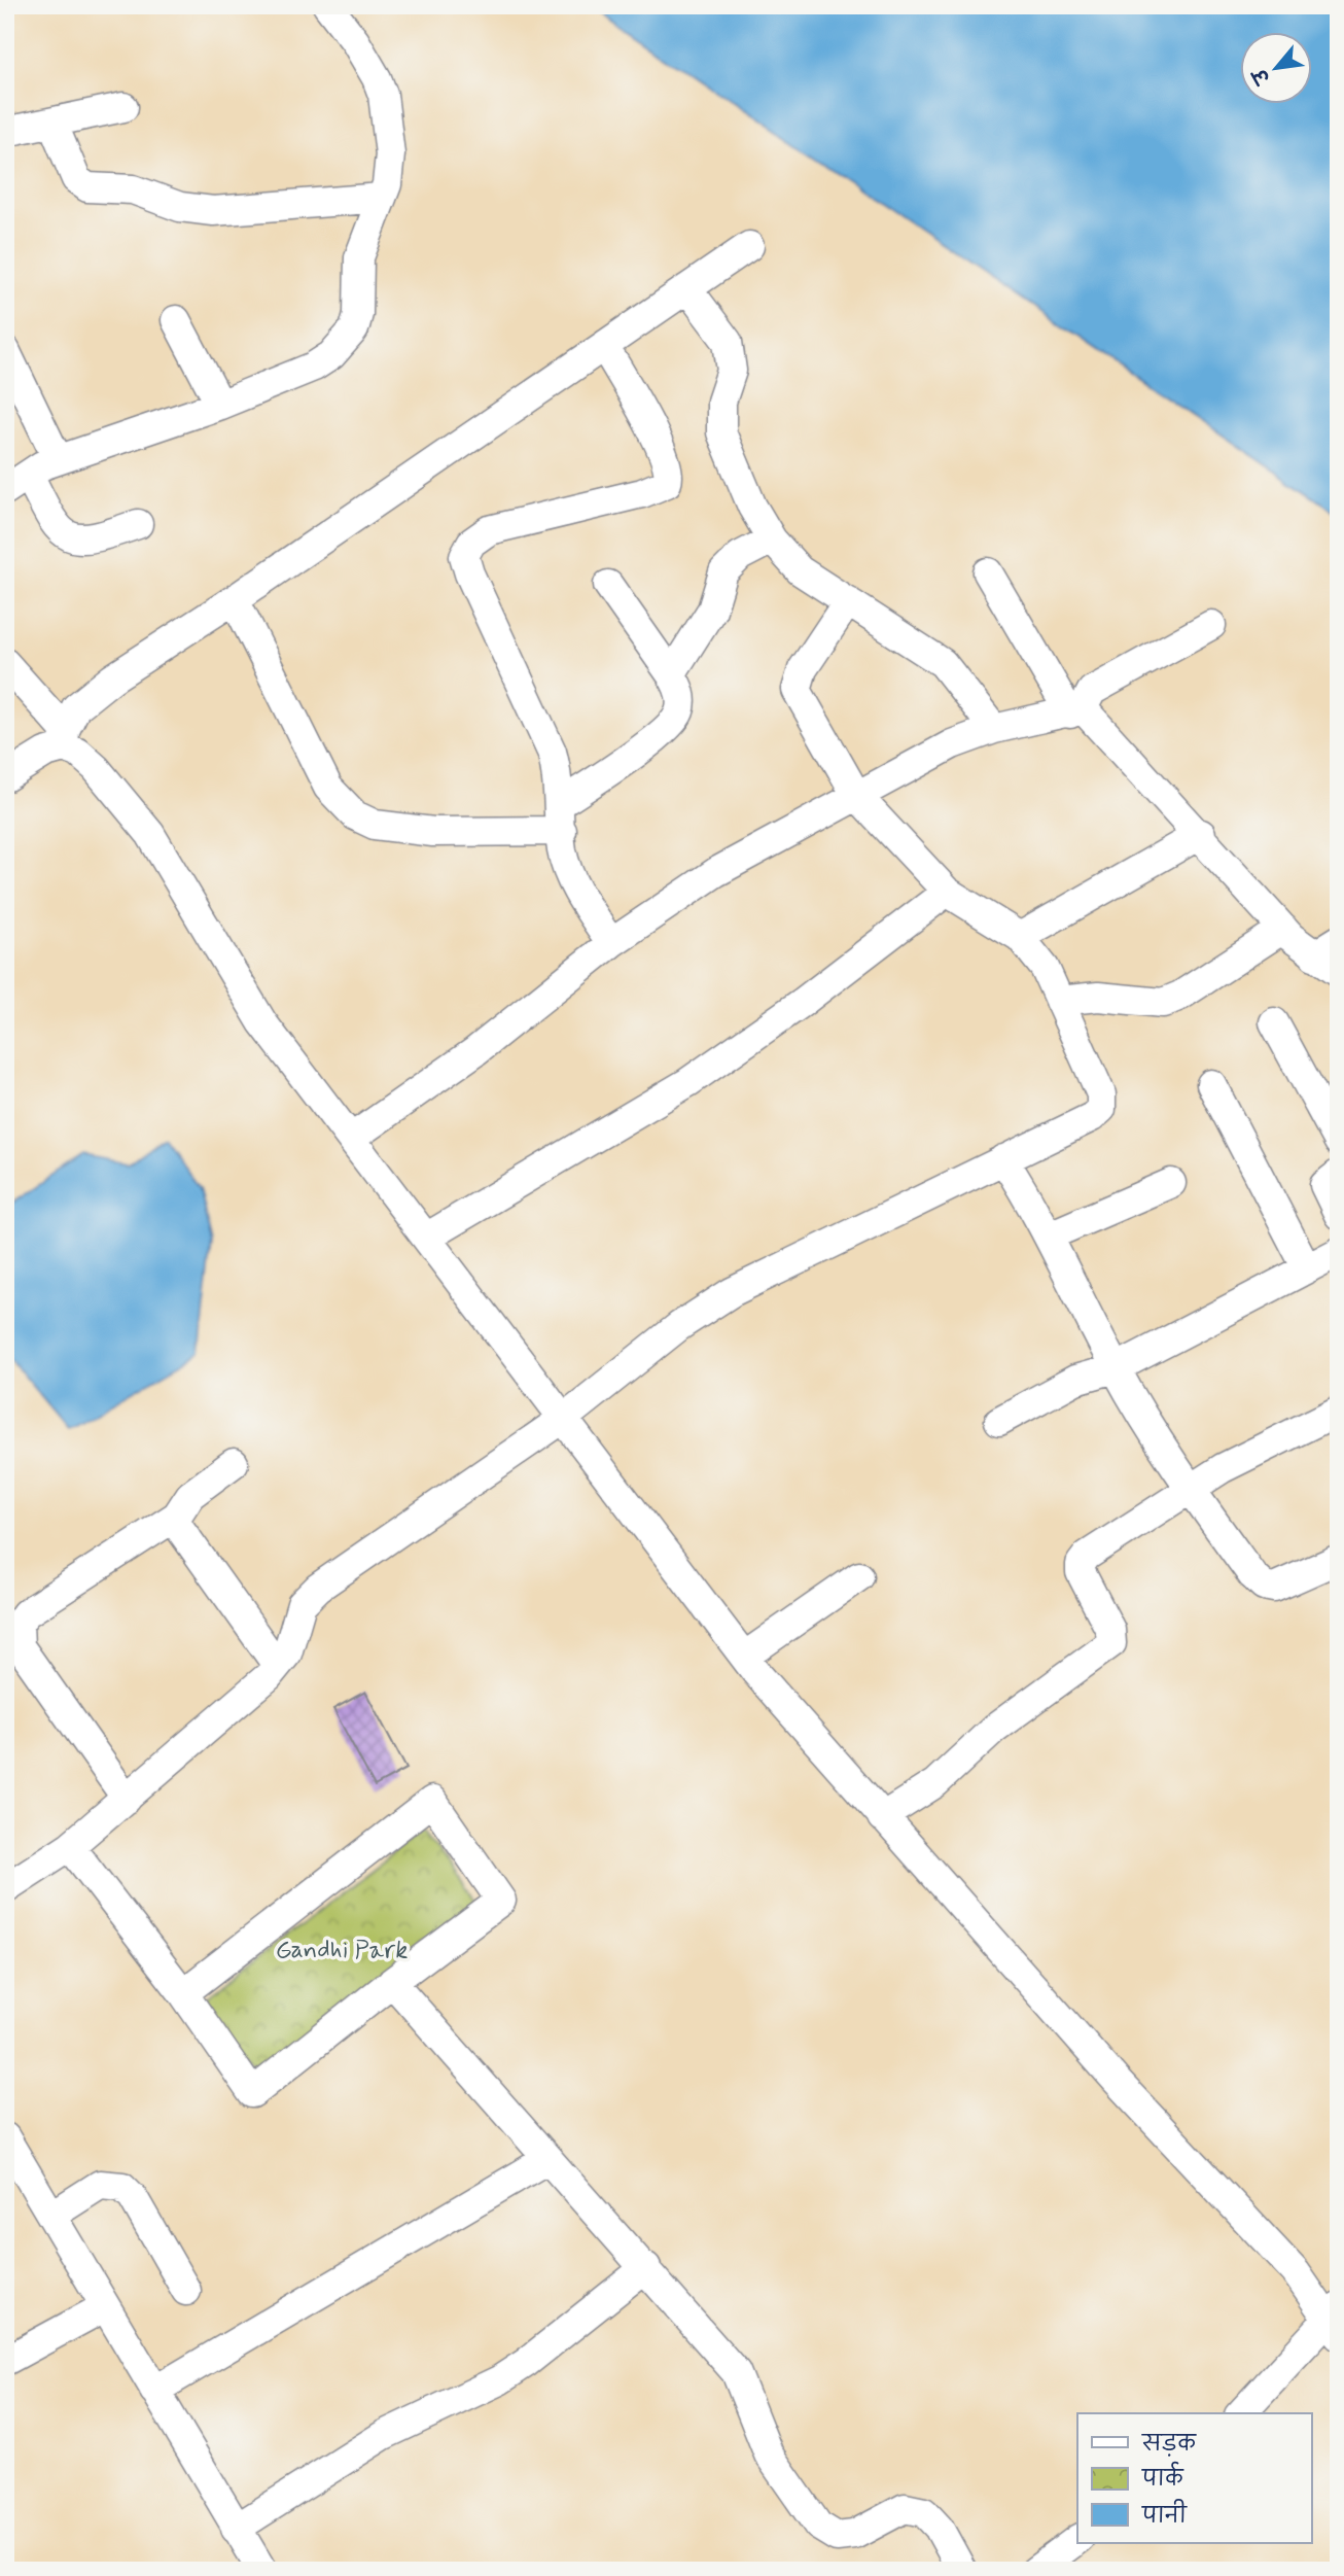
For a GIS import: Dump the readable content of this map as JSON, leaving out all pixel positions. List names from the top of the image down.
{
  "parks": ["Gandhi Park"],
  "legend": ["सड़क", "पार्क", "पानी"],
  "north": "bottom left"
}
